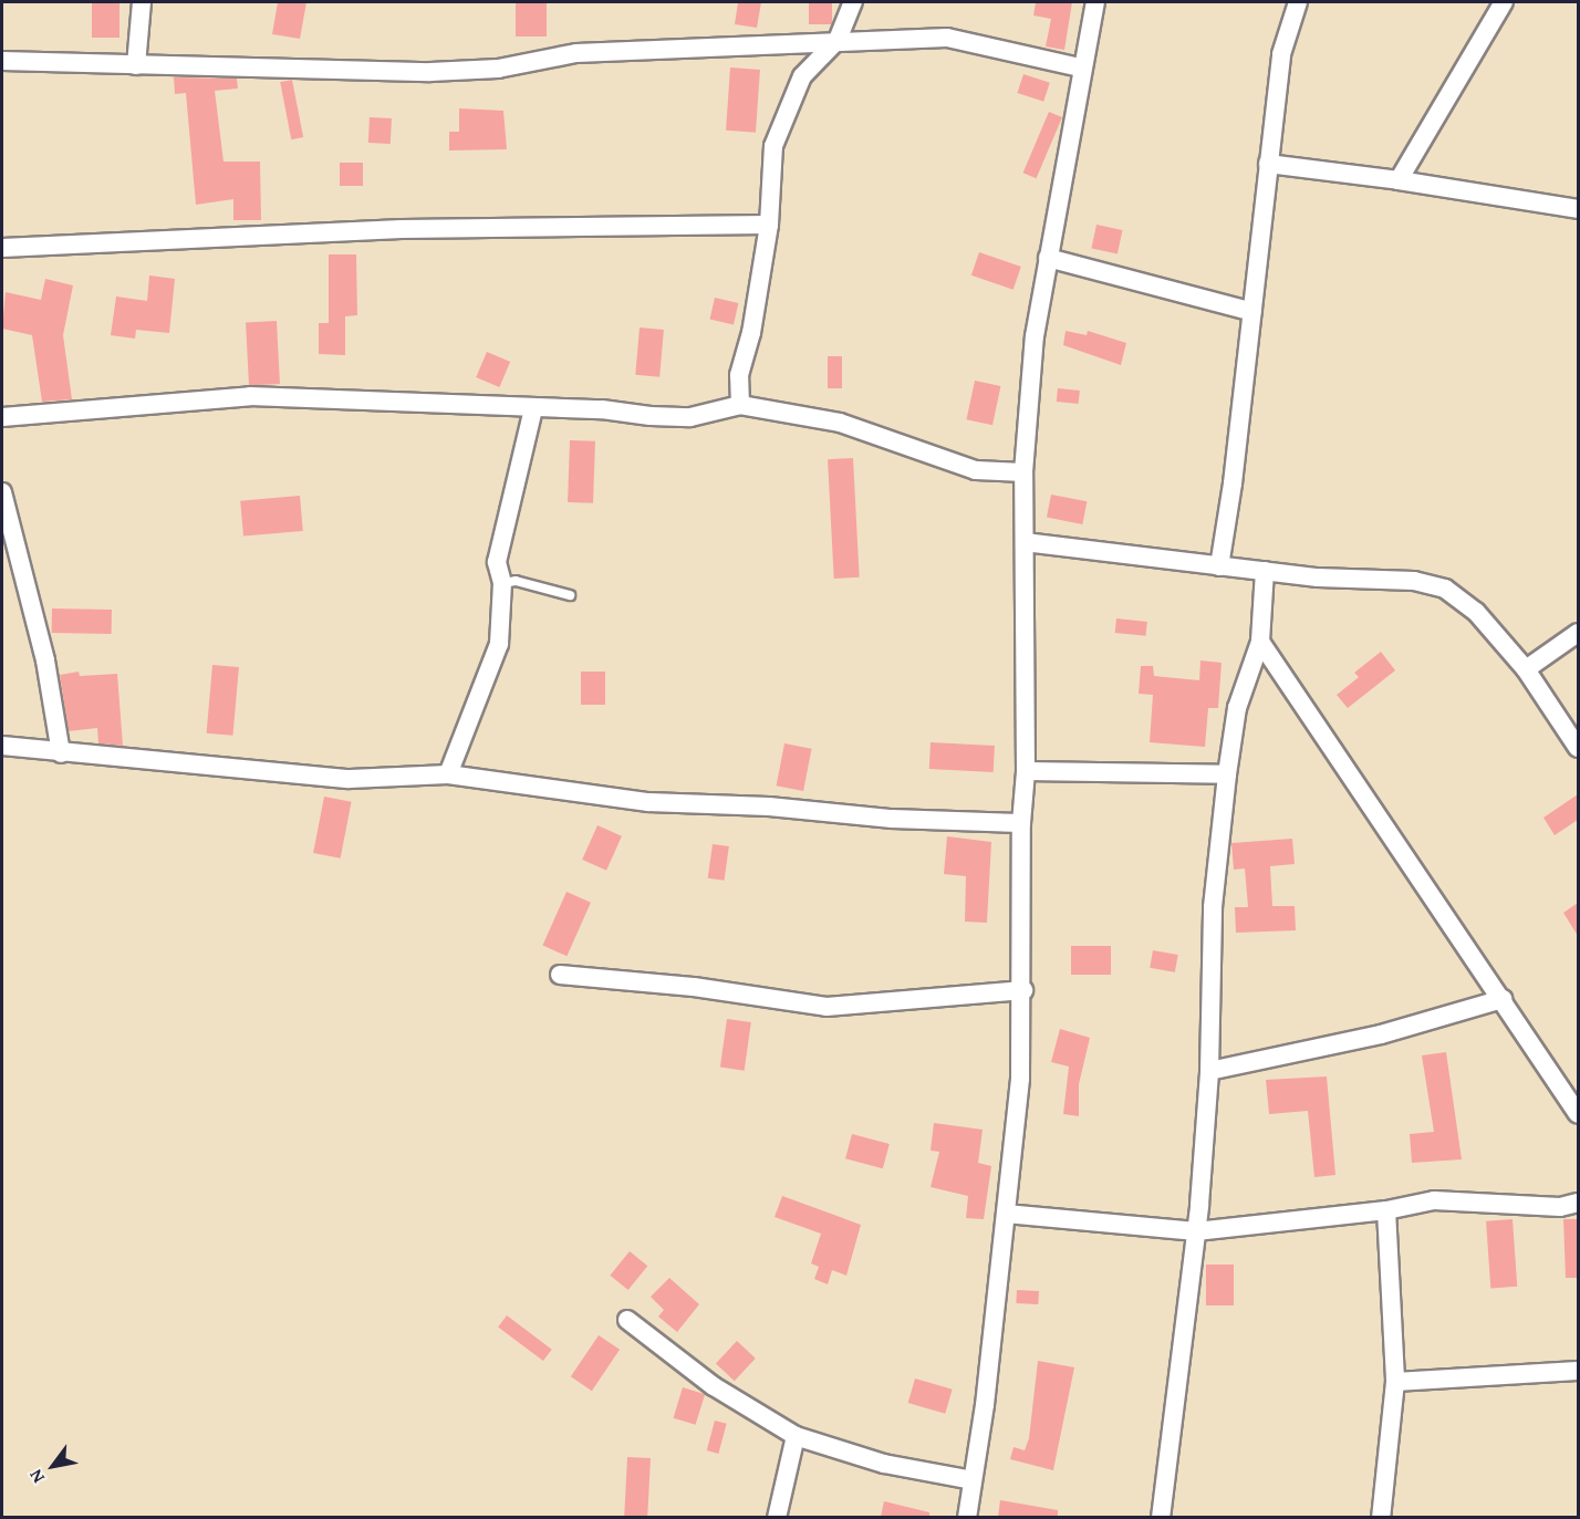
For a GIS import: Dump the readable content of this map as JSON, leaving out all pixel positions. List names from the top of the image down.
{
  "north": "bottom left"
}
